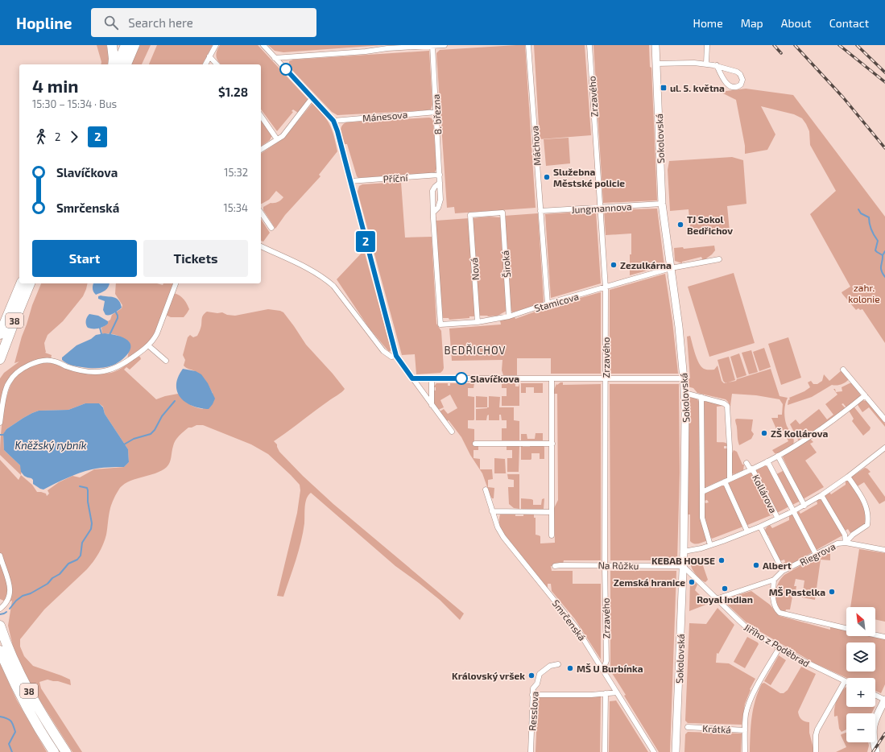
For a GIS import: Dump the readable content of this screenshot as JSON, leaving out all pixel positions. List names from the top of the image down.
{
  "streets": {
    "highway": ["38"],
    "street": [
      "Zrzavého",
      "8. března",
      "Mánesova",
      "Sokolovská",
      "Máchova",
      "Příční",
      "Jungmannova",
      "Široká",
      "Nová",
      "Stamicova",
      "Kollárova",
      "Riegrova",
      "Na Růžku",
      "Smrčenská",
      "Jiřího z Poděbrad",
      "Resslova",
      "Krátká"
    ]
  },
  "crossings": [
    ["Zrzavého", "Jungmannova"],
    ["Zrzavého", "Stamicova"],
    ["Zrzavého", "Na Růžku"],
    ["Zrzavého", "Smrčenská"],
    ["8. března", "Mánesova"],
    ["8. března", "Příční"],
    ["8. března", "Stamicova"],
    ["Sokolovská", "Jungmannova"],
    ["Sokolovská", "Stamicova"],
    ["Sokolovská", "Kollárova"],
    ["Sokolovská", "Na Růžku"],
    ["Sokolovská", "Jiřího z Poděbrad"],
    ["Máchova", "Jungmannova"],
    ["Máchova", "Stamicova"],
    ["Široká", "Nová"],
    ["Široká", "Stamicova"],
    ["Nová", "Stamicova"],
    ["Kollárova", "Riegrova"],
    ["Riegrova", "Jiřího z Poděbrad"],
    ["Na Růžku", "Jiřího z Poděbrad"]
  ],
  "districts": ["BEDŘICHOV"],
  "water": ["Kněžský rybník"],
  "parks": ["zahr. kolonie"],
  "places": {
    "transit": ["ul. 5. května"],
    "other": [
      "Služebna Městské policie",
      "TJ Sokol Bedřichov",
      "Zezulkárna",
      "Slavíčkova",
      "ZŠ Kollárova",
      "KEBAB HOUSE",
      "Albert",
      "Zemská hranice",
      "Royal Indian",
      "MŠ Pastelka",
      "MŠ U Burbínka",
      "Královský vršek"
    ]
  },
  "lines": ["bus line 2"],
  "north": "top left",
  "page": {
    "header": "Hopline",
    "search": "Search here",
    "nav": [
      "Home",
      "Map",
      "About",
      "Contact"
    ],
    "on_map": "2",
    "heading": ["4 min", "15:30 – 15:34 · Bus", "$1.28"],
    "legs": ["2", "2"],
    "list": [
      {
        "name": "Slavíčkova",
        "value": "15:32"
      },
      {
        "name": "Smrčenská",
        "value": "15:34"
      }
    ],
    "buttons": ["Start", "Tickets"],
    "map_buttons": ["+", "−"]
  }
}
